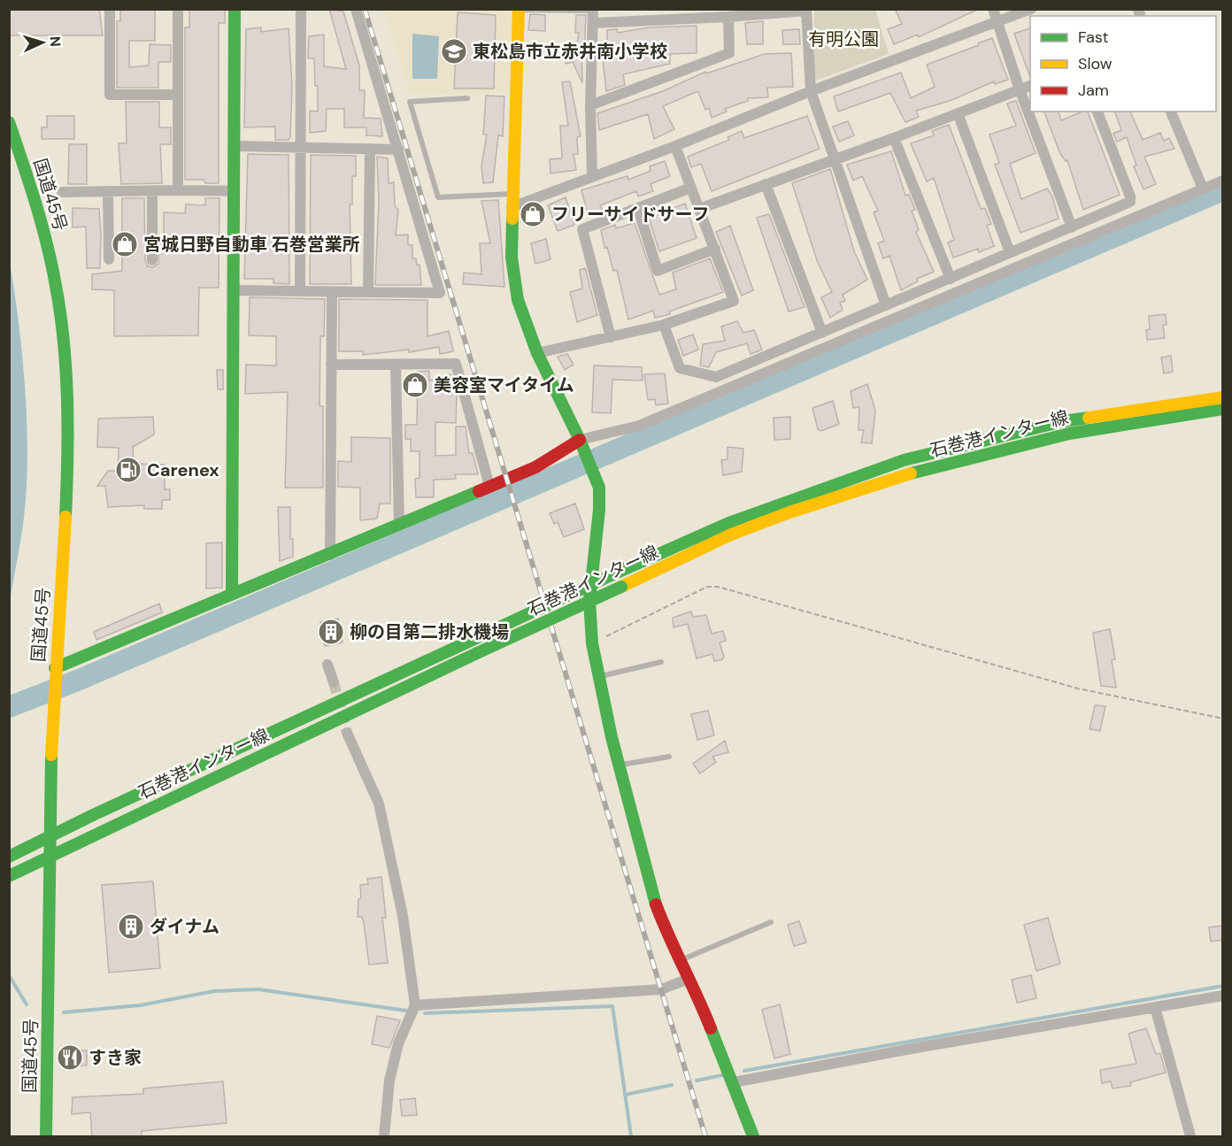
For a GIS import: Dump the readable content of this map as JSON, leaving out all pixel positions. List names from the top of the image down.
{
  "streets": {
    "main road": ["国道45号", "石巻港インター線"]
  },
  "crossings": [
    ["国道45号", "石巻港インター線"]
  ],
  "parks": ["有明公園"],
  "places": {
    "school or university": ["東松島市立赤井南小学校"],
    "shop": ["フリーサイドサーフ", "宮城日野自動車 石巻営業所", "美容室マイタイム"],
    "fuel station": ["Carenex"],
    "building": ["柳の目第二排水機場", "ダイナム"],
    "restaurant": ["すき家"]
  },
  "legend": ["Fast", "Slow", "Jam"],
  "north": "right"
}
